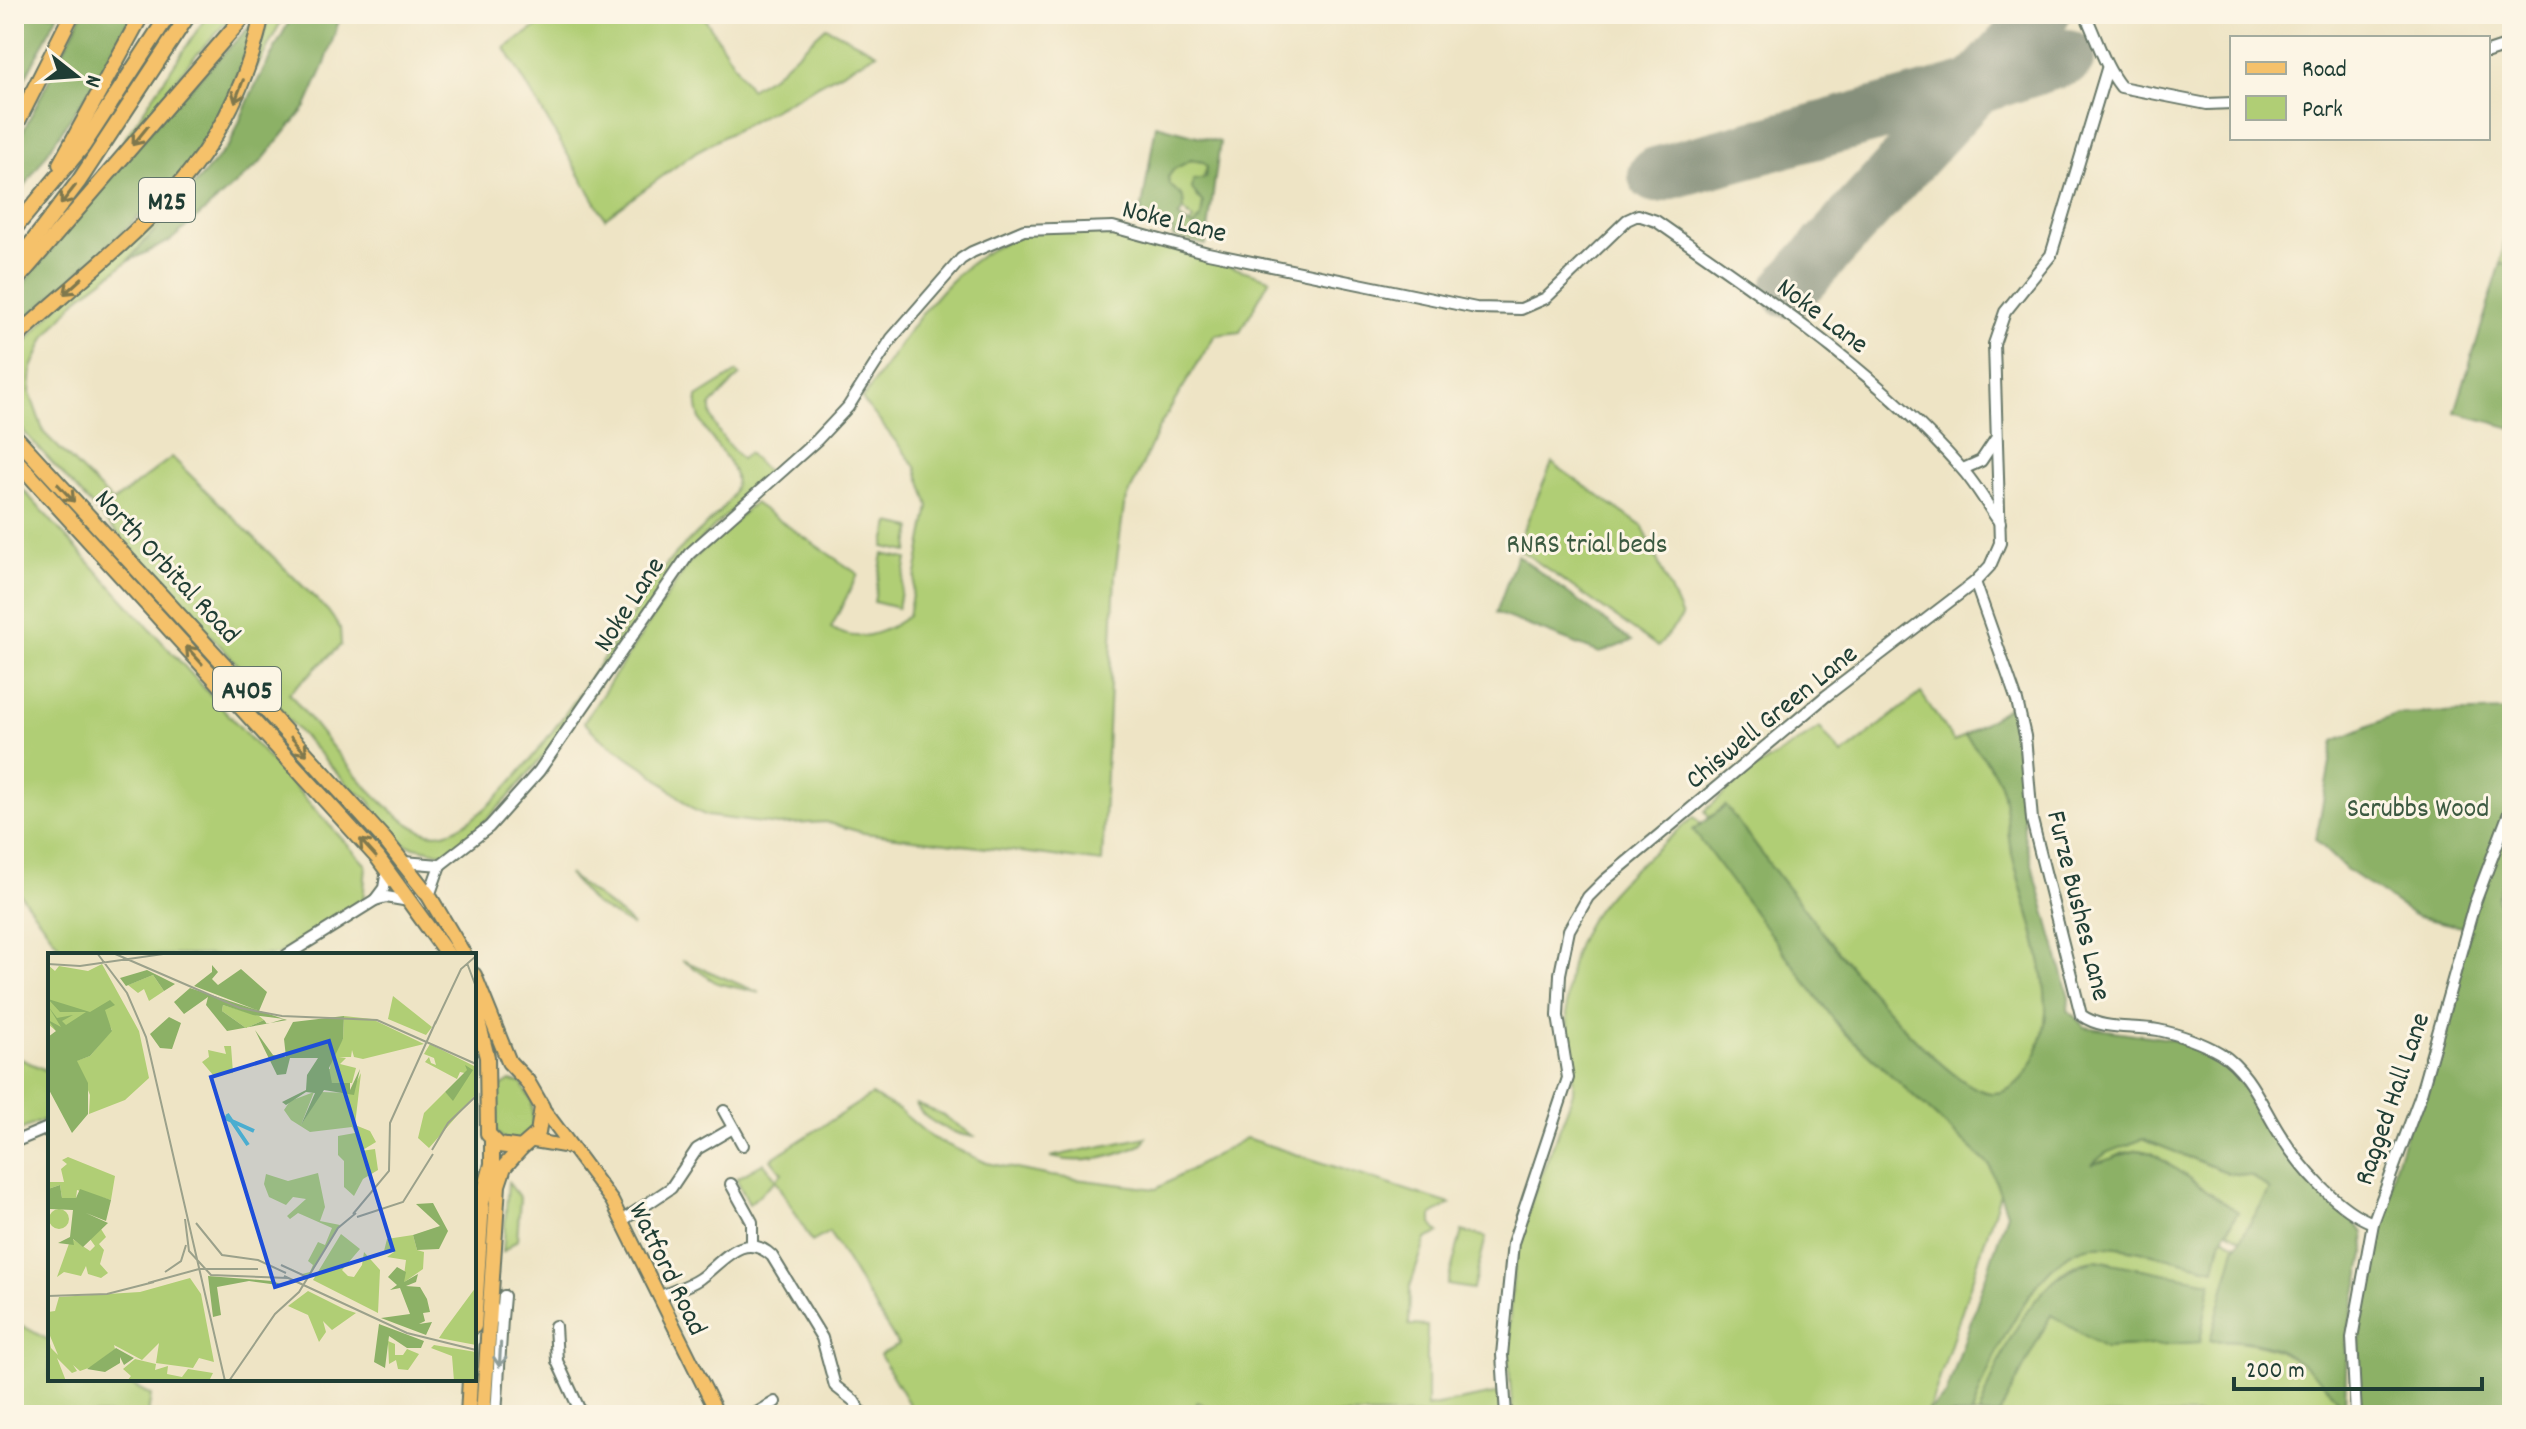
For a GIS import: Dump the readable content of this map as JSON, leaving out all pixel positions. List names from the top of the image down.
{
  "streets": {
    "highway": ["M25", "North Orbital Road", "A405"],
    "main road": ["Watford Road"],
    "street": [
      "Noke Lane",
      "Chiswell Green Lane",
      "Furze Bushes Lane",
      "Ragged Hall Lane"
    ]
  },
  "crossings": [
    ["Noke Lane", "Chiswell Green Lane"],
    ["Chiswell Green Lane", "Furze Bushes Lane"],
    ["Furze Bushes Lane", "Ragged Hall Lane"]
  ],
  "parks": ["RNRS trial beds", "Scrubbs Wood"],
  "legend": ["Road", "Park"],
  "scale_bar": "200 m",
  "north": "right"
}
